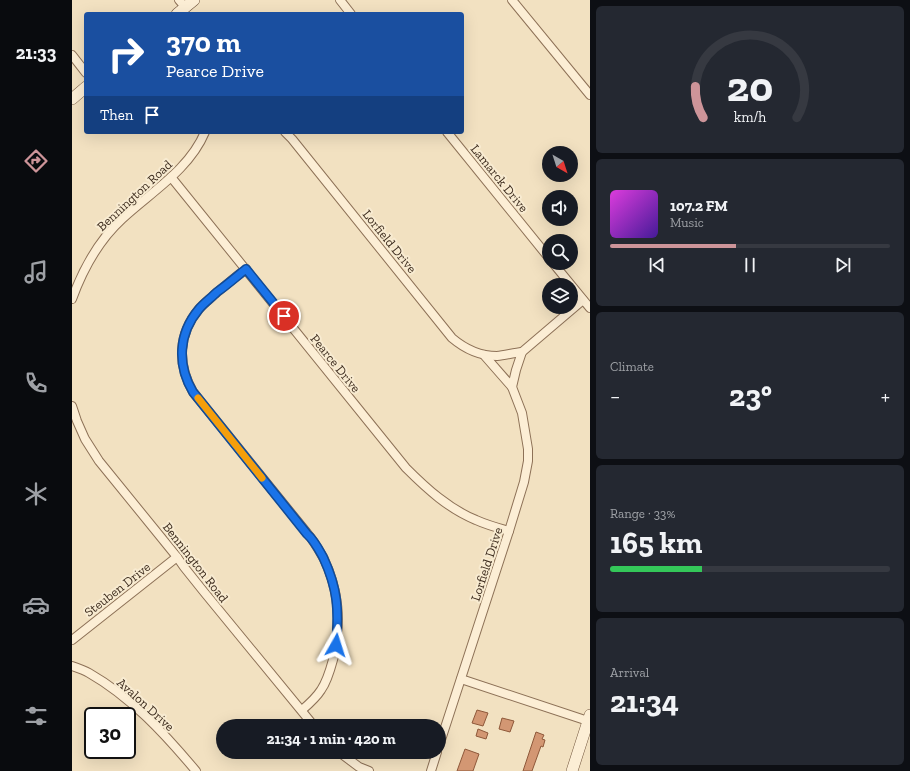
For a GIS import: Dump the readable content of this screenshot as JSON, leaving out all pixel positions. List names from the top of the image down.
{
  "streets": {
    "street": [
      "Lamarck Drive",
      "Bennington Road",
      "Lorfield Drive",
      "Pearce Drive",
      "Steuben Drive",
      "Avalon Drive"
    ]
  },
  "crossings": [
    ["Bennington Road", "Pearce Drive"],
    ["Bennington Road", "Steuben Drive"],
    ["Lorfield Drive", "Pearce Drive"]
  ],
  "north": "bottom right",
  "page": {
    "tabs": "21:33",
    "turn": ["370 m", "Pearce Drive"],
    "then": "Then",
    "song": ["107.2 FM", "Music"],
    "tile": [
      "Climate",
      ["Range · 33%", "165 km"],
      ["Arrival", "21:34"]
    ],
    "heat": ["−", "23°", "+"],
    "limit": "30",
    "trip": "21:34 · 1 min · 420 m",
    "gauge": ["20", "km/h"]
  }
}
